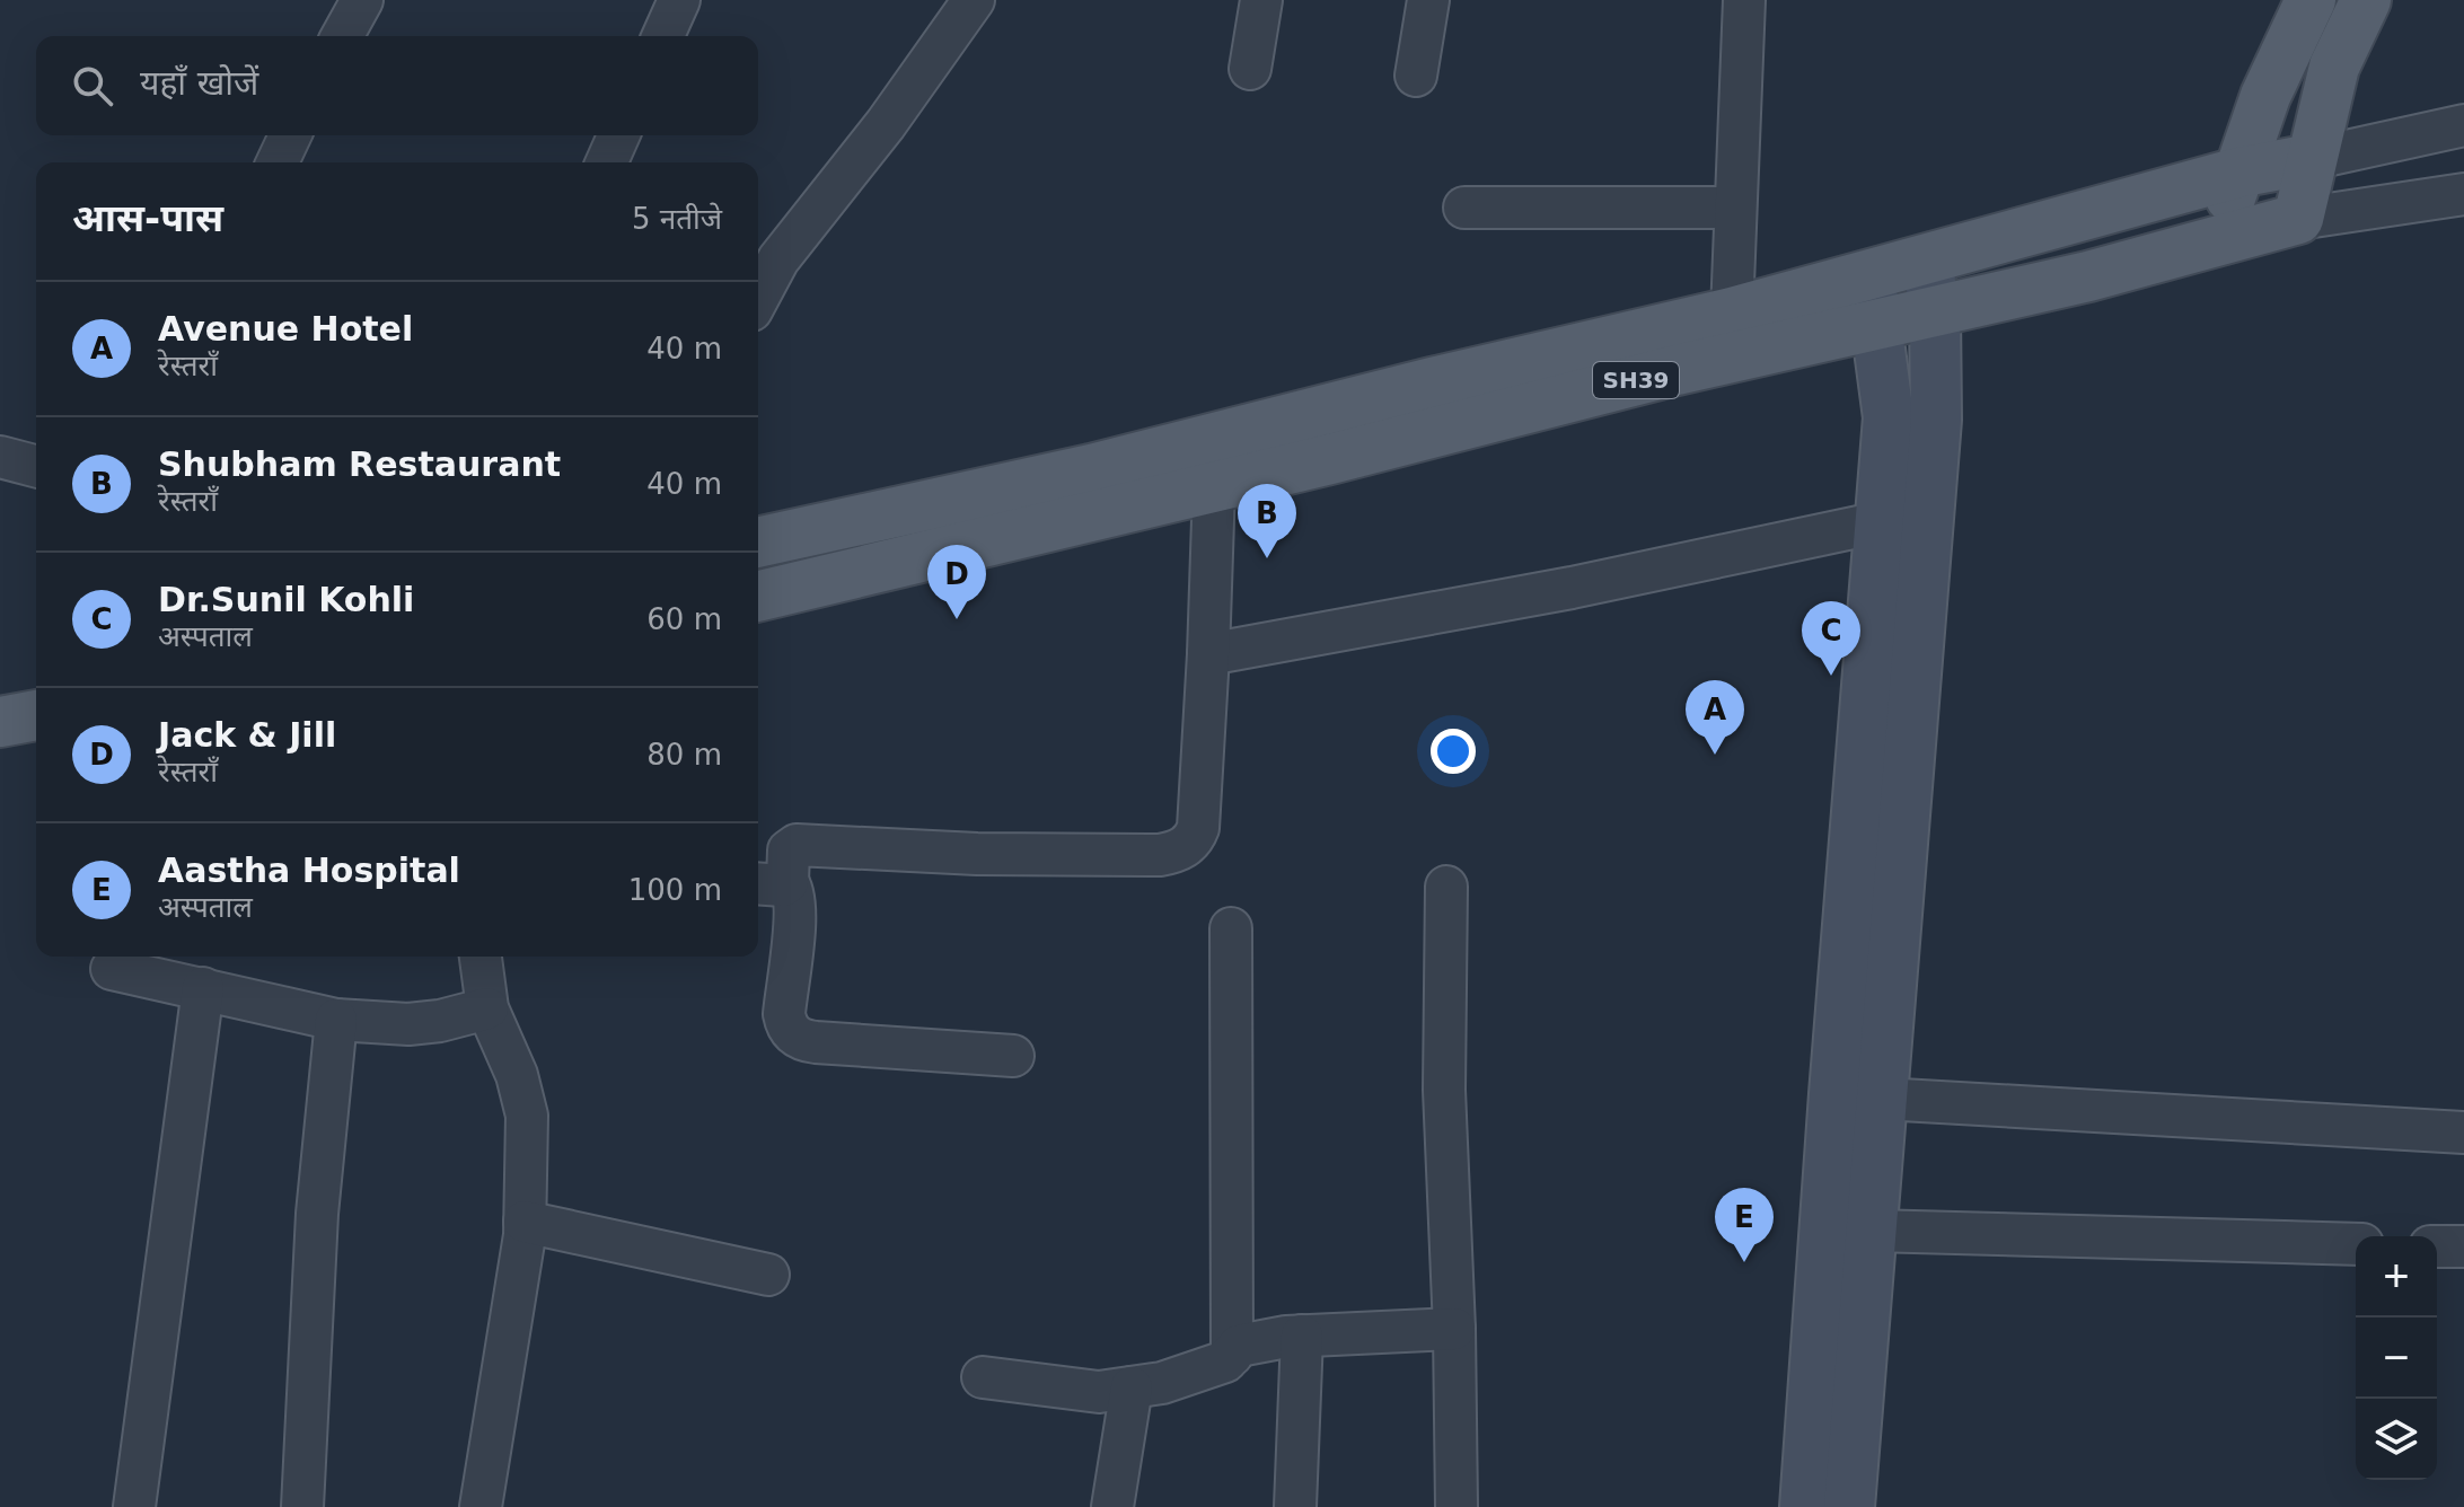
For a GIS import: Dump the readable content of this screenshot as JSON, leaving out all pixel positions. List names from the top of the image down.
{
  "streets": {
    "main road": ["SH39"]
  },
  "page": {
    "search": "यहाँ खोजें",
    "heading": ["आस-पास", "5 नतीजे"],
    "list": [
      {
        "mark": "A",
        "name": "Avenue Hotel",
        "note": "रेस्तराँ",
        "value": "40 m"
      },
      {
        "mark": "B",
        "name": "Shubham Restaurant",
        "note": "रेस्तराँ",
        "value": "40 m"
      },
      {
        "mark": "C",
        "name": "Dr.Sunil Kohli",
        "note": "अस्पताल",
        "value": "60 m"
      },
      {
        "mark": "D",
        "name": "Jack & Jill",
        "note": "रेस्तराँ",
        "value": "80 m"
      },
      {
        "mark": "E",
        "name": "Aastha Hospital",
        "note": "अस्पताल",
        "value": "100 m"
      }
    ],
    "pins": [
      "B",
      "D",
      "C",
      "A",
      "E"
    ],
    "map_buttons": ["+", "−"]
  }
}
